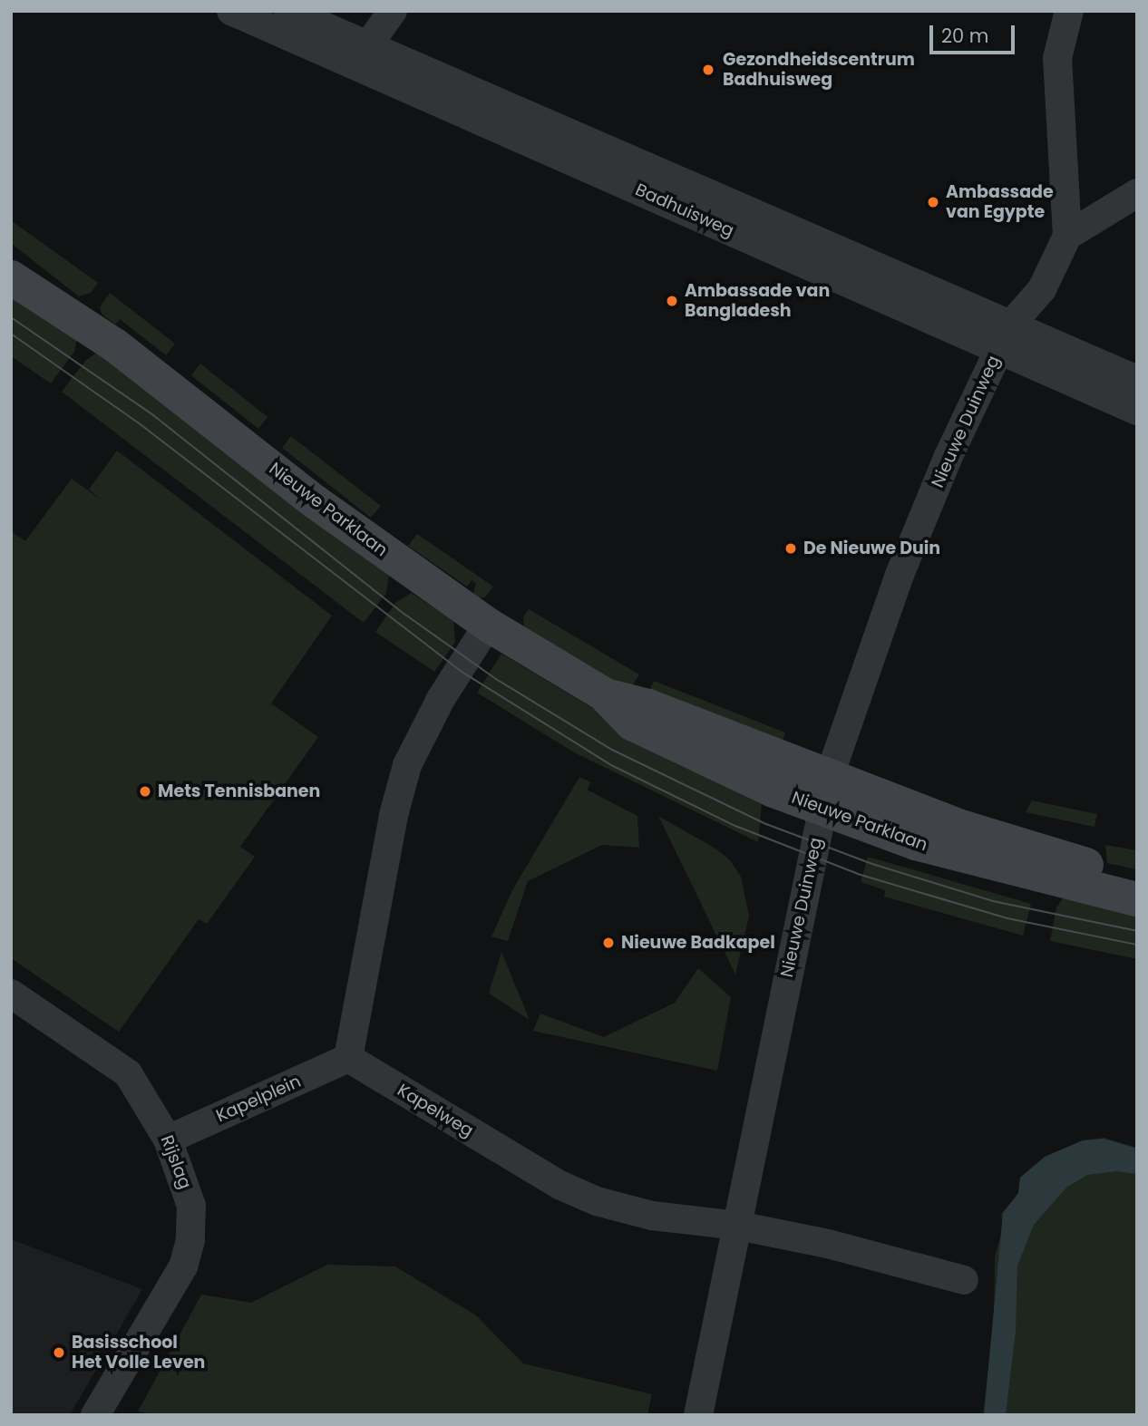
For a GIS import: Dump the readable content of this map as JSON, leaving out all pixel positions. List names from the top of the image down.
{
  "streets": {
    "main road": ["Nieuwe Parklaan"],
    "street": [
      "Badhuisweg",
      "Nieuwe Duinweg",
      "Kapelplein",
      "Kapelweg",
      "Rijslag"
    ]
  },
  "crossings": [
    ["Badhuisweg", "Nieuwe Duinweg"],
    ["Nieuwe Duinweg", "Nieuwe Parklaan"],
    ["Nieuwe Duinweg", "Kapelweg"],
    ["Kapelplein", "Kapelweg"],
    ["Kapelplein", "Rijslag"]
  ],
  "places": [
    "Gezondheidscentrum Badhuisweg",
    "Ambassade van Egypte",
    "Ambassade van Bangladesh",
    "De Nieuwe Duin",
    "Mets Tennisbanen",
    "Nieuwe Badkapel",
    "Basisschool Het Volle Leven"
  ],
  "scale_bar": "20 m"
}
